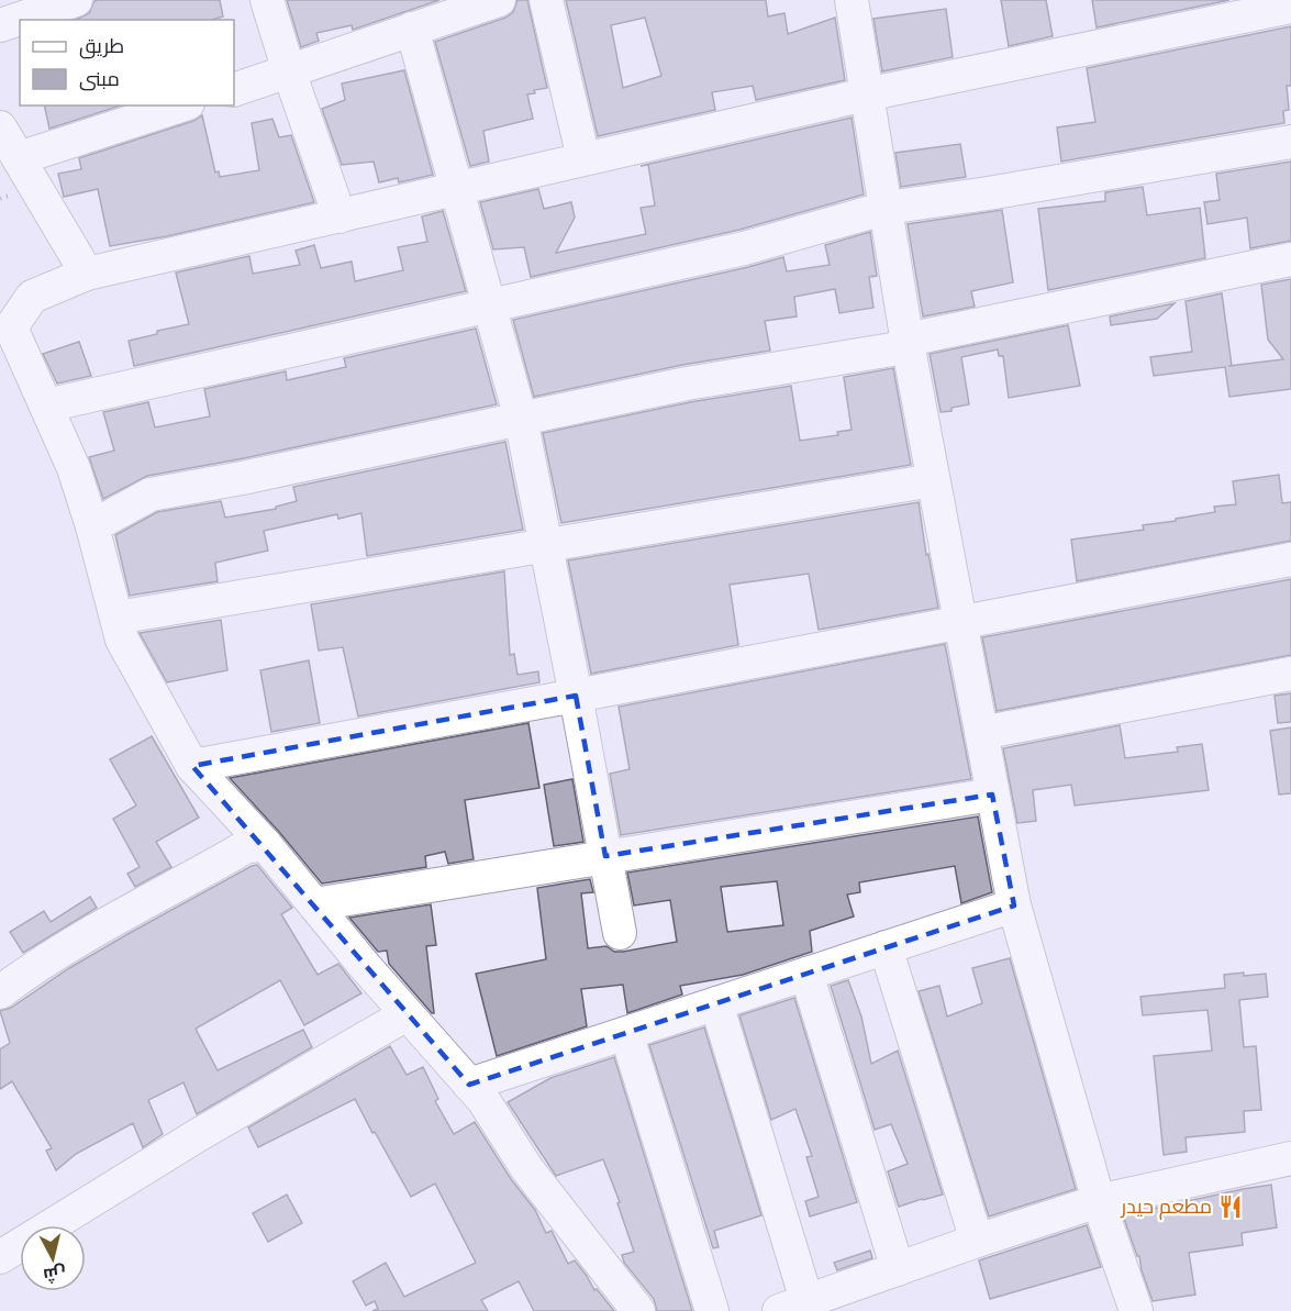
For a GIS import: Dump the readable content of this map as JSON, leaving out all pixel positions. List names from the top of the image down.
{
  "places": {
    "restaurant": ["مطعم حيدر"]
  },
  "legend": ["طريق", "مبنى"],
  "north": "bottom"
}
